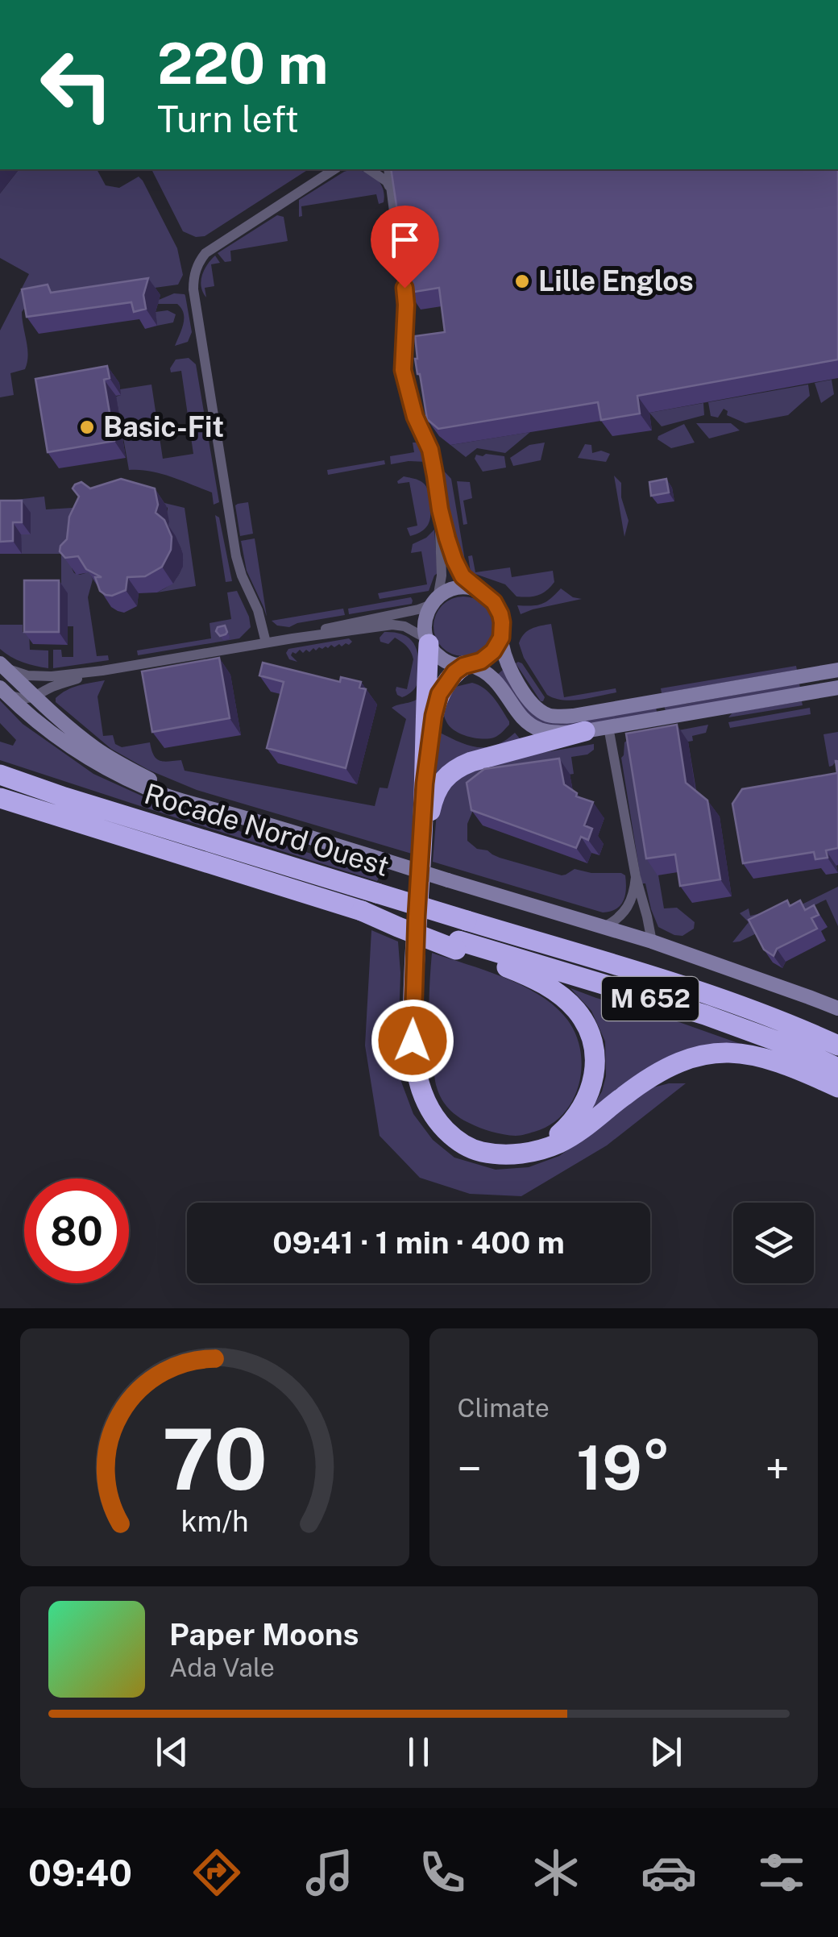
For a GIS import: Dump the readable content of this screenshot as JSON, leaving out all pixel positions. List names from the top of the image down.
{
  "streets": {
    "highway": ["Rocade Nord Ouest", "M 652"]
  },
  "crossings": [
    ["Rocade Nord Ouest", "M 652"]
  ],
  "places": ["Lille Englos", "Basic-Fit"],
  "page": {
    "turn": ["220 m", "Turn left"],
    "limit": "80",
    "trip": "09:41 · 1 min · 400 m",
    "tile": "Climate",
    "heat": ["−", "19°", "+"],
    "song": ["Paper Moons", "Ada Vale"],
    "tabs": "09:40",
    "gauge": ["70", "km/h"]
  }
}
